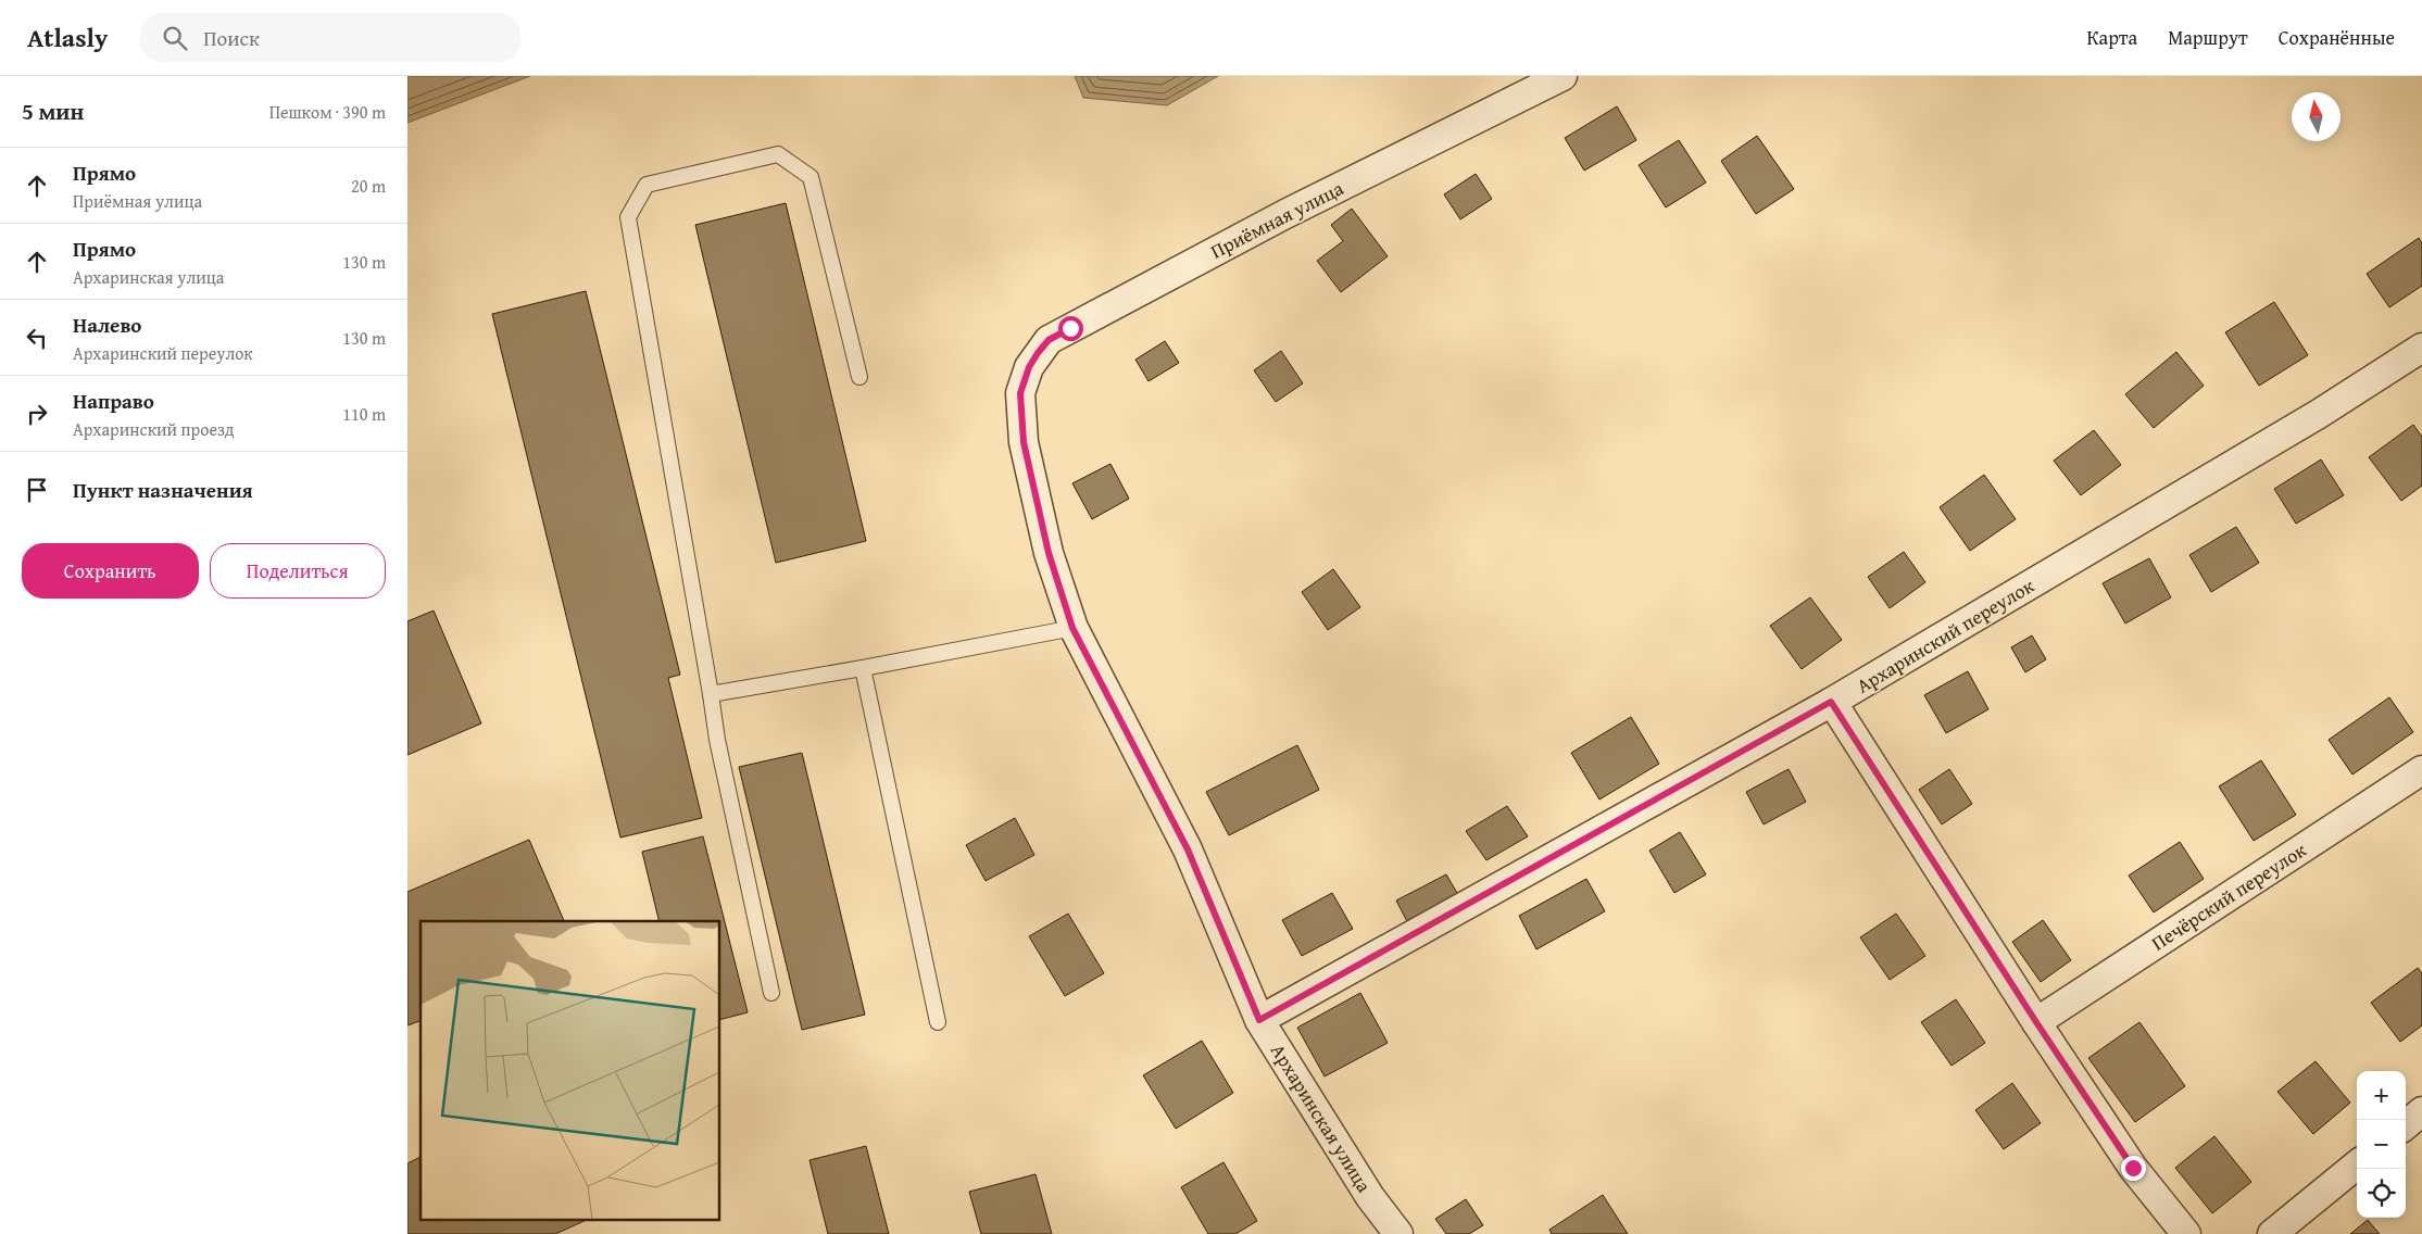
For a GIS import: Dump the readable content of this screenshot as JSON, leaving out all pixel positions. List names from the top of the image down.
{
  "streets": {
    "street": [
      "Приёмная улица",
      "Архаринский переулок",
      "Печёрский переулок",
      "Архаринская улица"
    ]
  },
  "crossings": [
    ["Приёмная улица", "Архаринская улица"],
    ["Архаринский переулок", "Архаринская улица"]
  ],
  "north": "top",
  "page": {
    "header": "Atlasly",
    "search": "Поиск",
    "nav": ["Карта", "Маршрут", "Сохранённые"],
    "heading": ["5 мин", "Пешком · 390 m"],
    "list": [
      ["Прямо", "Приёмная улица", "20 m"],
      ["Прямо", "Архаринская улица", "130 m"],
      ["Налево", "Архаринский переулок", "130 m"],
      ["Направо", "Архаринский проезд", "110 m"],
      "Пункт назначения"
    ],
    "buttons": ["Сохранить", "Поделиться"],
    "map_buttons": ["+", "−"]
  }
}
